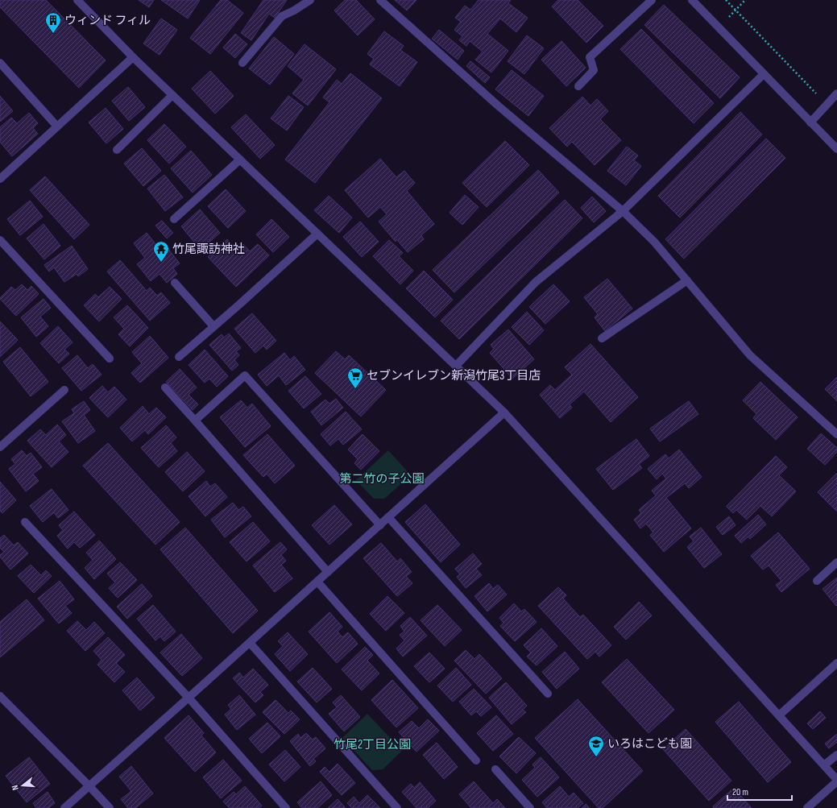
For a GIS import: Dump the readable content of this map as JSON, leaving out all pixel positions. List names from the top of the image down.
{
  "parks": ["第二竹の子公園", "竹尾2丁目公園"],
  "places": {
    "building": ["ウィンド フィル"],
    "temple": ["竹尾諏訪神社"],
    "supermarket": ["セブンイレブン新潟竹尾3丁目店"],
    "school or university": ["いろはこども園"]
  },
  "scale_bar": "20 m",
  "north": "left"
}
